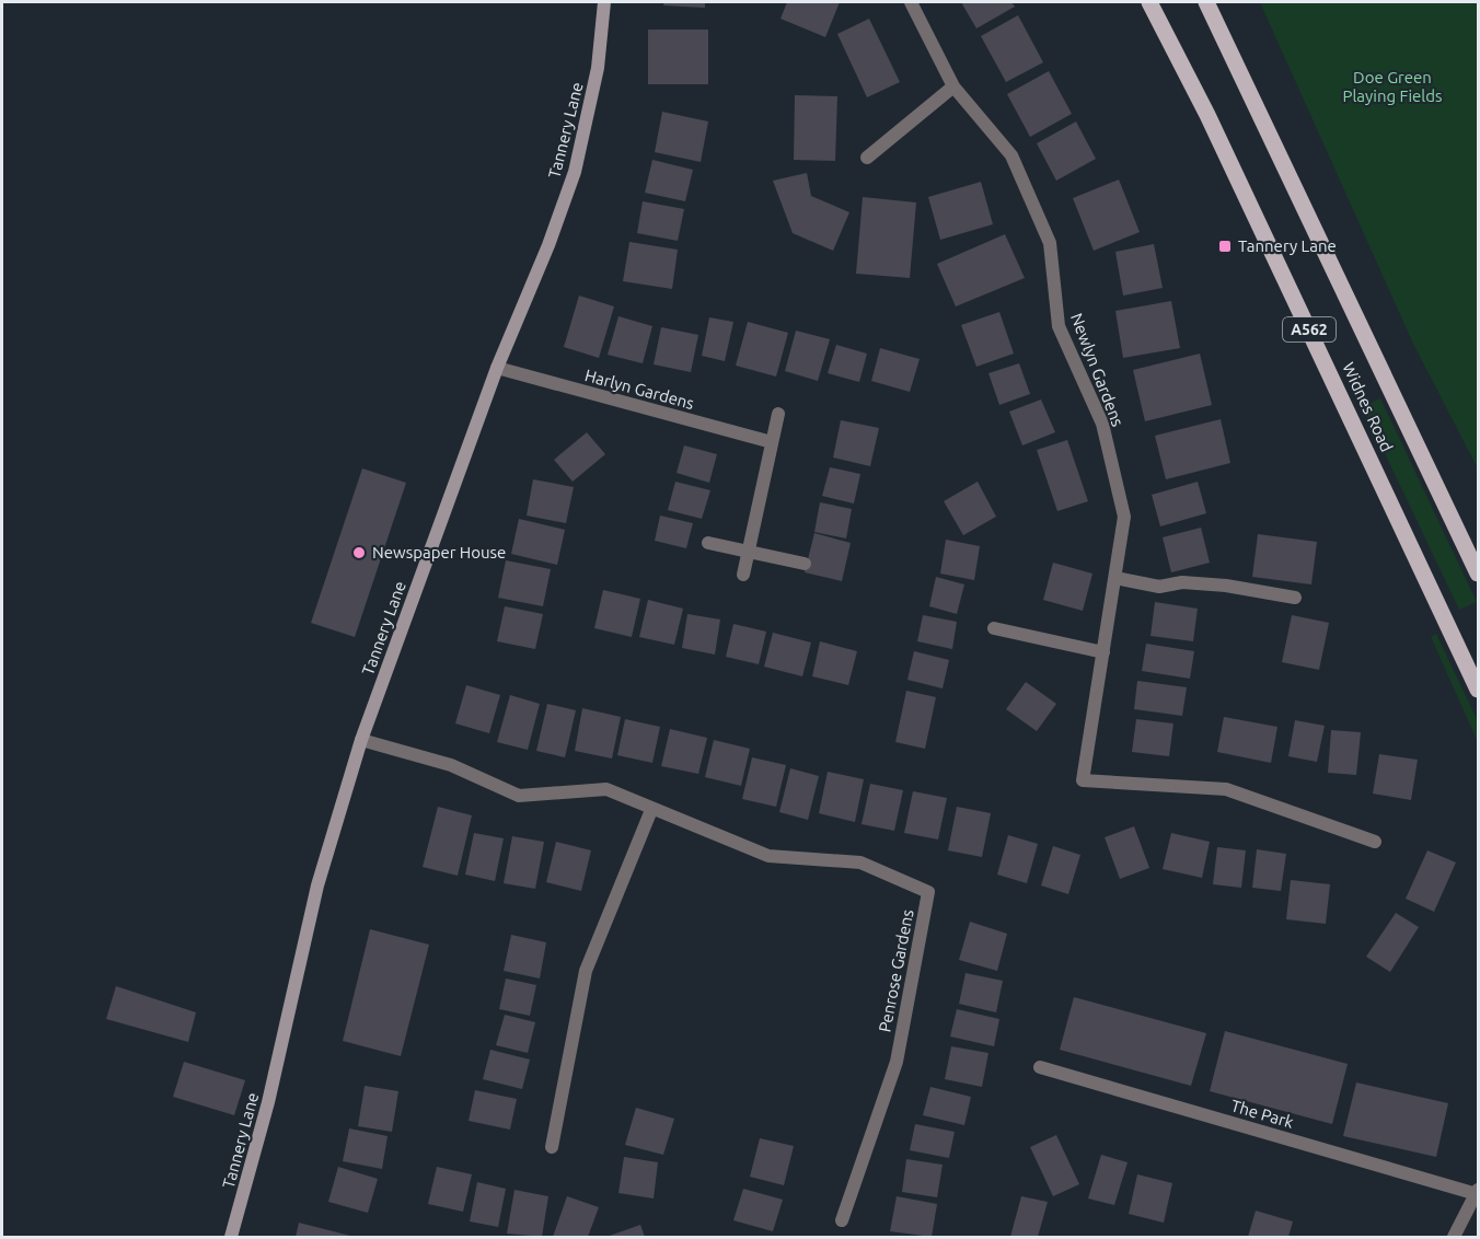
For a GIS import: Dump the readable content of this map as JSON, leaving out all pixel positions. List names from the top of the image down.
{
  "streets": {
    "main road": ["A562", "Widnes Road"],
    "street": [
      "Tannery Lane",
      "Newlyn Gardens",
      "Harlyn Gardens",
      "Penrose Gardens",
      "The Park"
    ]
  },
  "crossings": [
    ["Tannery Lane", "Harlyn Gardens"],
    ["Tannery Lane", "Penrose Gardens"]
  ],
  "parks": ["Doe Green Playing Fields"],
  "places": {
    "transit": ["Tannery Lane"],
    "other": ["Newspaper House"]
  }
}
